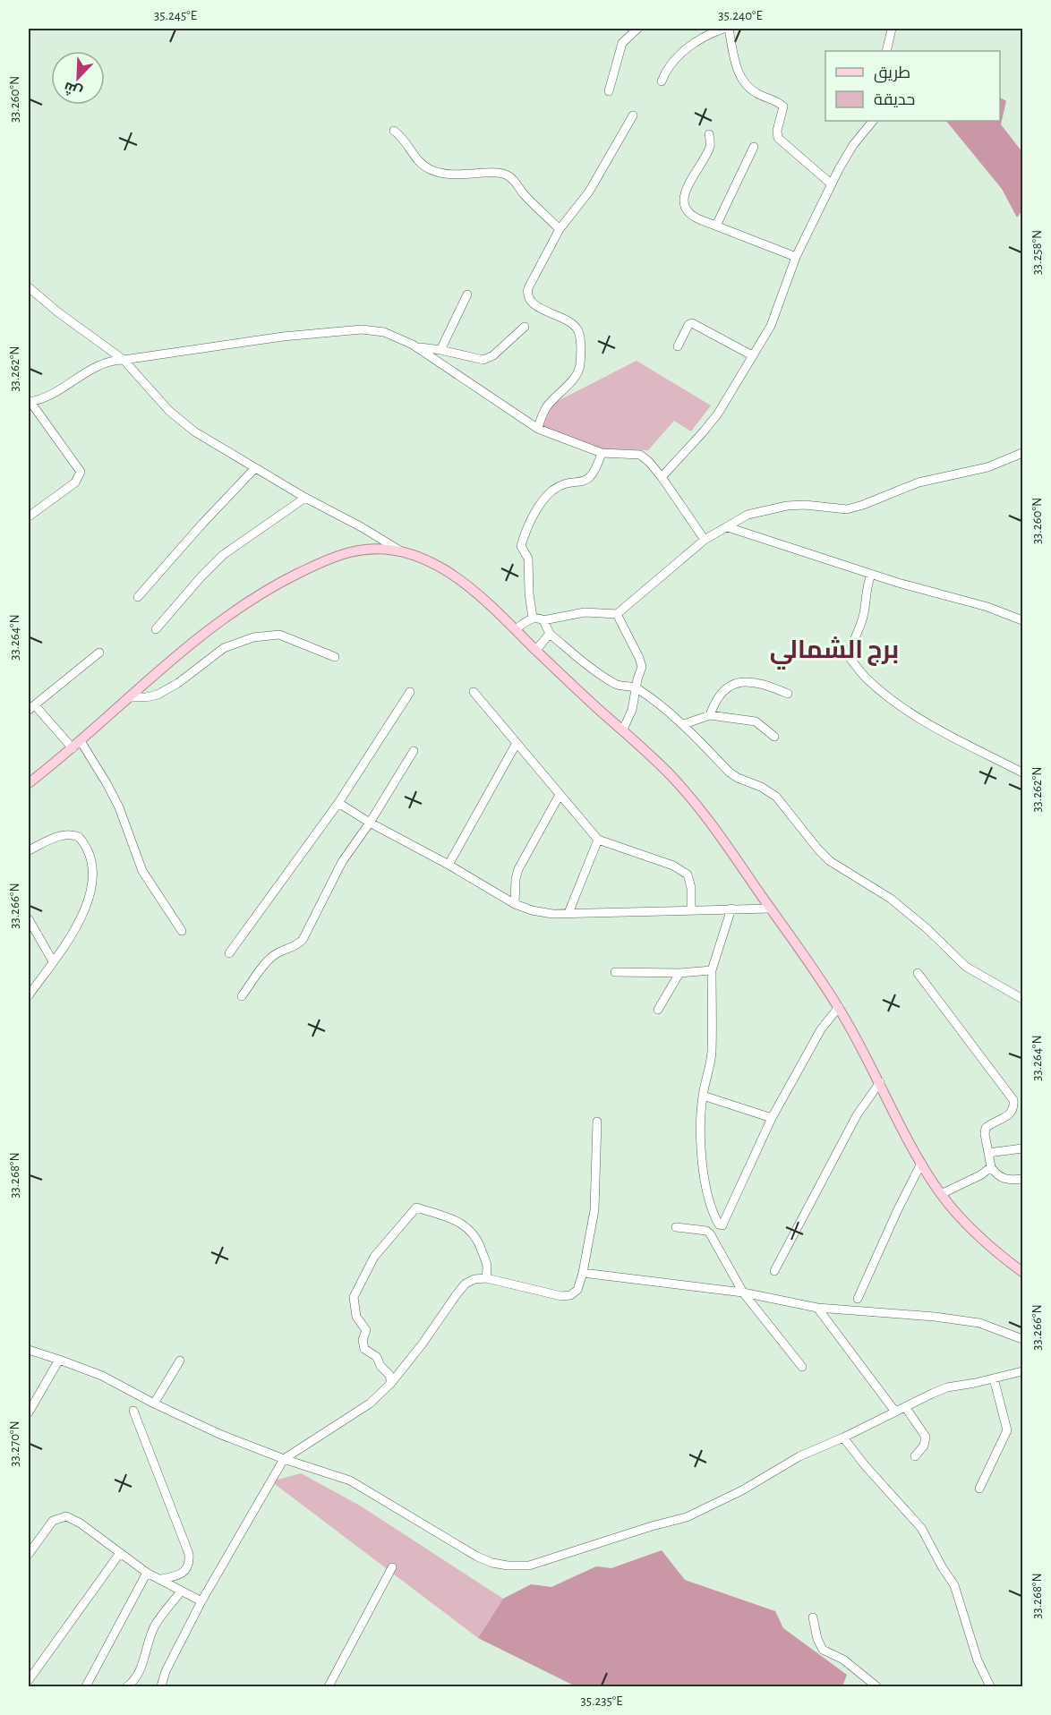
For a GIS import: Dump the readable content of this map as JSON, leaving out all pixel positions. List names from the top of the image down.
{
  "districts": ["برج الشمالي"],
  "legend": ["طريق", "حديقة"],
  "north": "bottom left",
  "coordinates": [
    "35.245°E",
    "35.240°E",
    "33.260°N",
    "33.258°N",
    "33.262°N",
    "33.264°N",
    "33.266°N",
    "33.268°N",
    "33.270°N",
    "35.235°E"
  ]
}
